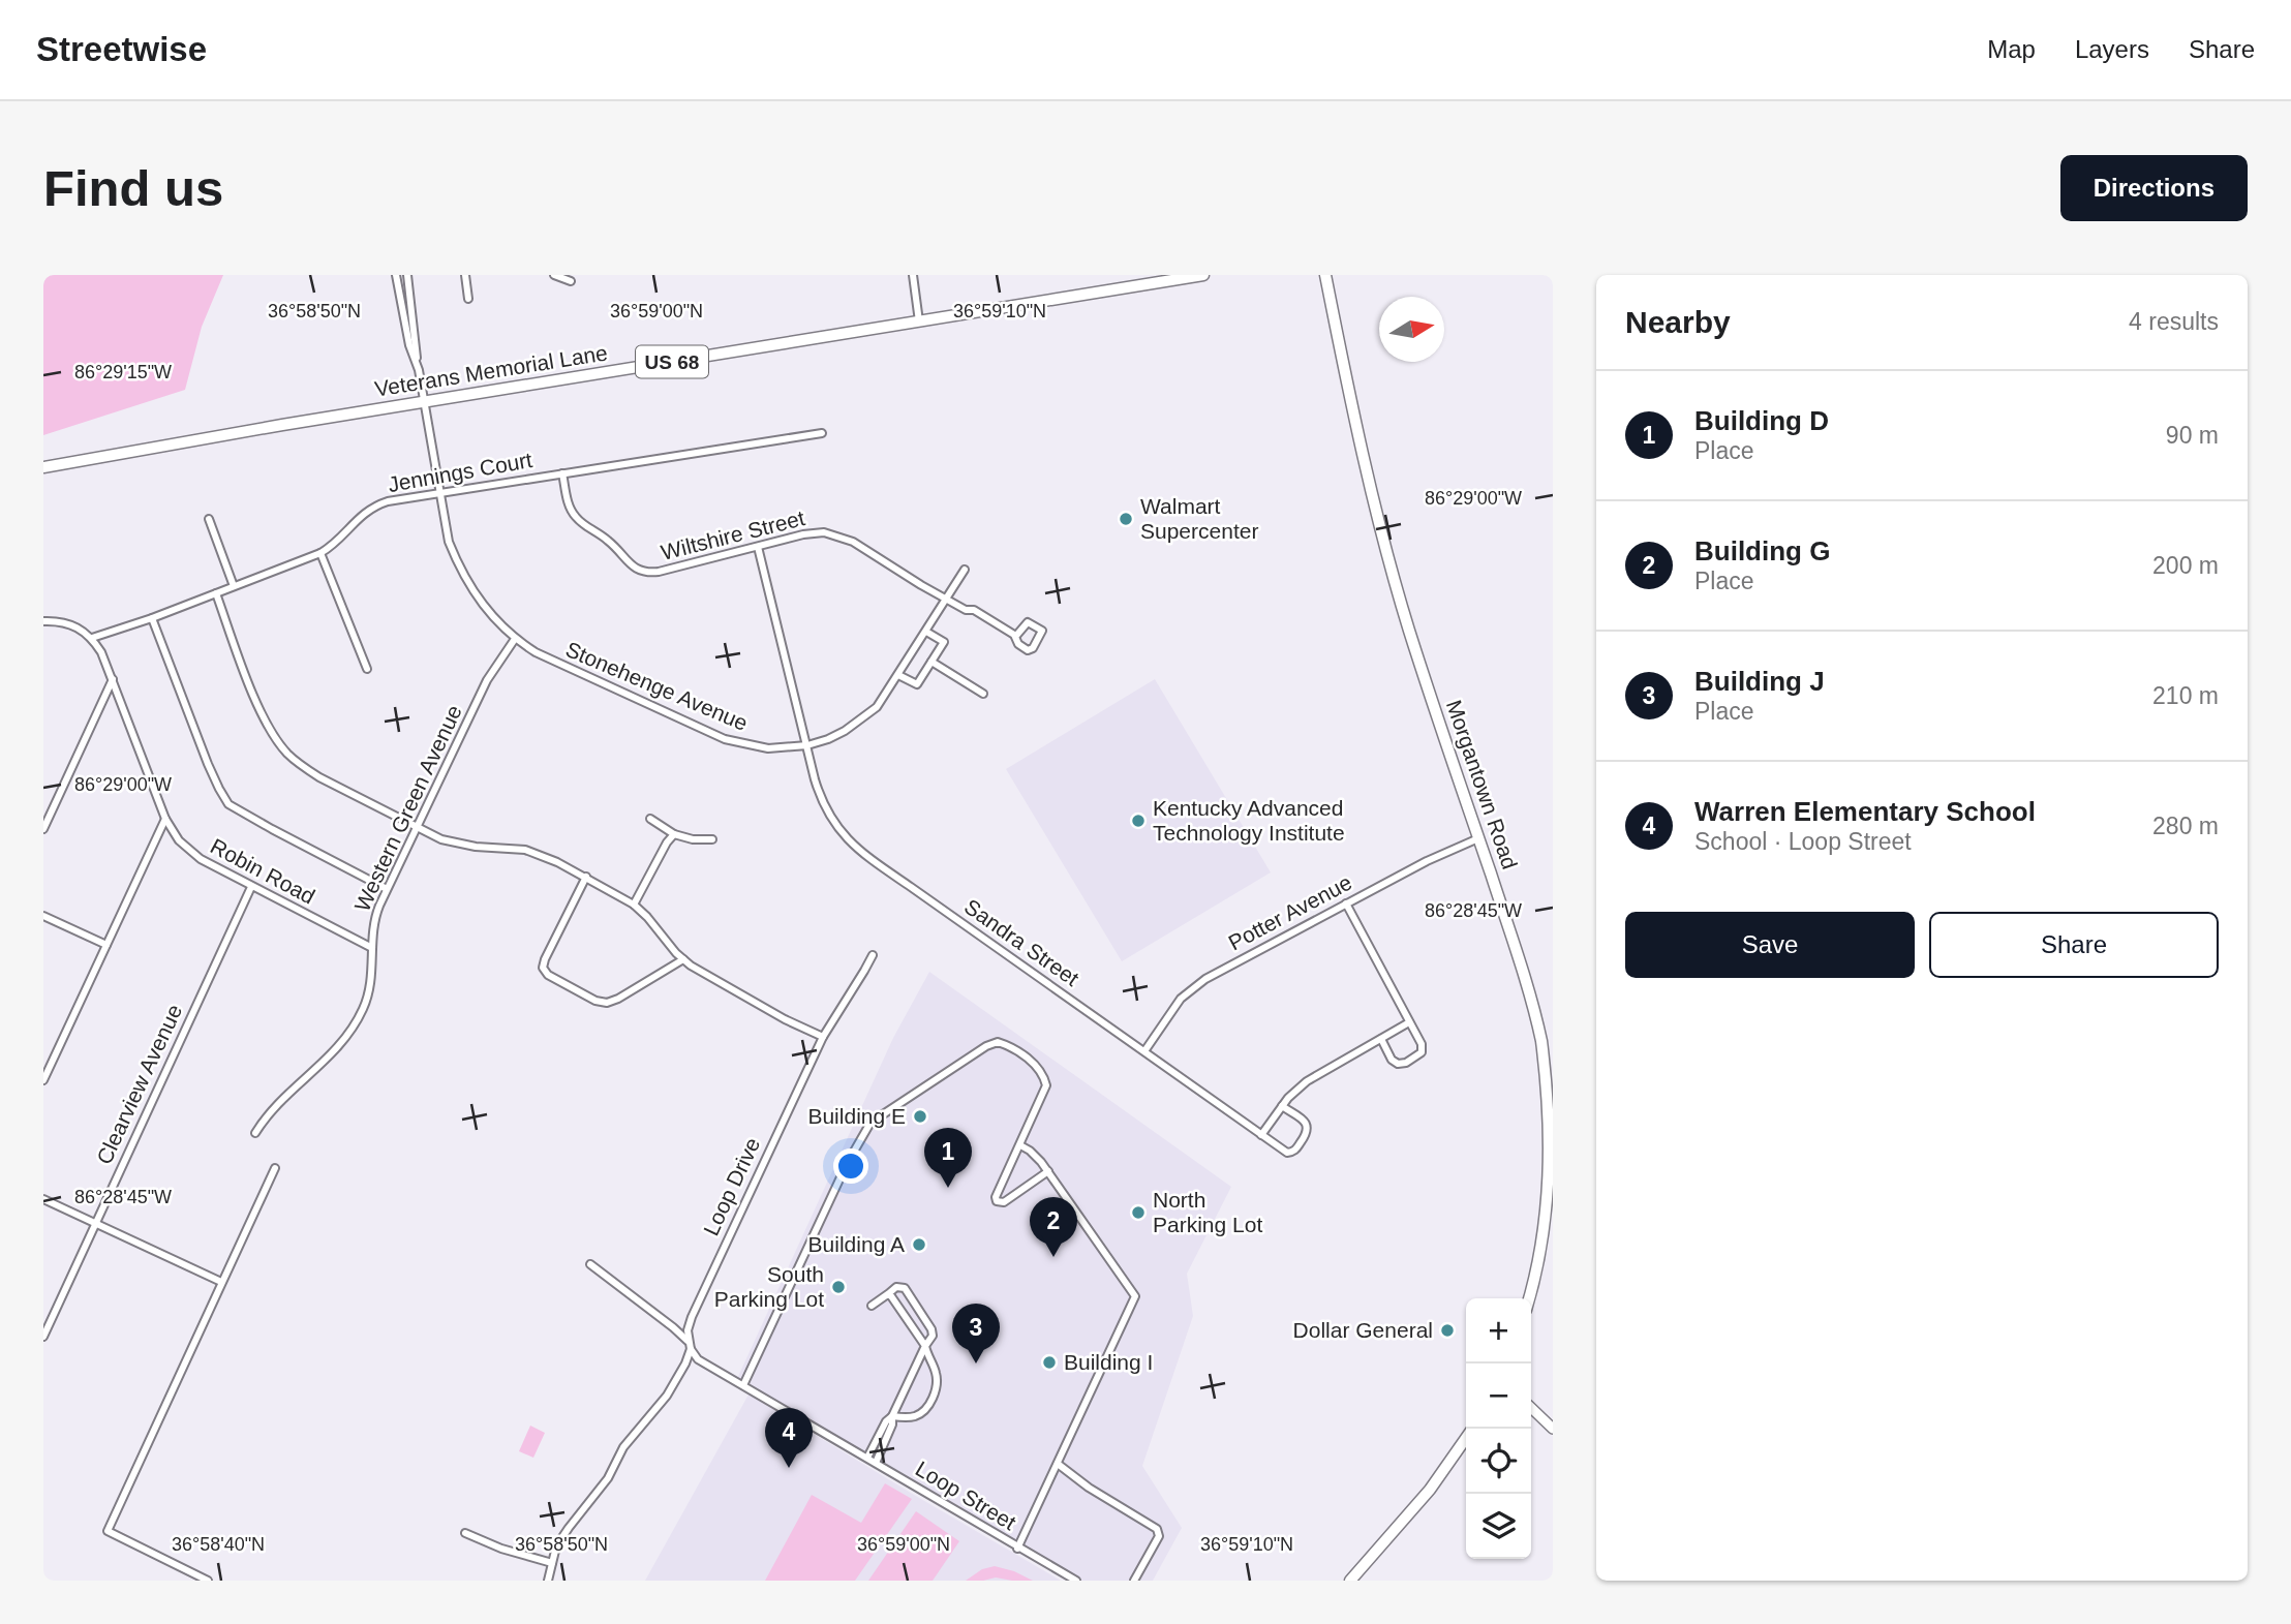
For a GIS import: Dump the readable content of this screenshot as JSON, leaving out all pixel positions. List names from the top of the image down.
{
  "streets": {
    "main road": ["US 68", "Veterans Memorial Lane", "Morgantown Road"],
    "street": [
      "Jennings Court",
      "Wiltshire Street",
      "Stonehenge Avenue",
      "Western Green Avenue",
      "Robin Road",
      "Potter Avenue",
      "Sandra Street",
      "Clearview Avenue",
      "Loop Drive",
      "Loop Street"
    ]
  },
  "crossings": [
    ["Veterans Memorial Lane", "Stonehenge Avenue"],
    ["Jennings Court", "Wiltshire Street"],
    ["Jennings Court", "Stonehenge Avenue"],
    ["Jennings Court", "Robin Road"],
    ["Wiltshire Street", "Stonehenge Avenue"],
    ["Wiltshire Street", "Sandra Street"],
    ["Stonehenge Avenue", "Western Green Avenue"],
    ["Stonehenge Avenue", "Sandra Street"],
    ["Morgantown Road", "Potter Avenue"],
    ["Western Green Avenue", "Robin Road"],
    ["Robin Road", "Clearview Avenue"],
    ["Potter Avenue", "Sandra Street"],
    ["Loop Drive", "Loop Street"]
  ],
  "places": [
    "Walmart Supercenter",
    "Kentucky Advanced Technology Institute",
    "Building E",
    "North Parking Lot",
    "Building A",
    "South Parking Lot",
    "Dollar General",
    "Building I"
  ],
  "north": "right",
  "page": {
    "header": "Streetwise",
    "nav": ["Map", "Layers", "Share"],
    "buttons": [
      "Directions",
      ["Save", "Share"]
    ],
    "title": "Find us",
    "heading": ["Nearby", "4 results"],
    "list": [
      {
        "mark": "1",
        "name": "Building D",
        "note": "Place",
        "value": "90 m"
      },
      {
        "mark": "2",
        "name": "Building G",
        "note": "Place",
        "value": "200 m"
      },
      {
        "mark": "3",
        "name": "Building J",
        "note": "Place",
        "value": "210 m"
      },
      {
        "mark": "4",
        "name": "Warren Elementary School",
        "note": "School · Loop Street",
        "value": "280 m"
      }
    ],
    "pins": [
      "1",
      "2",
      "3",
      "4"
    ],
    "map_buttons": ["+", "−"]
  },
  "coordinates": [
    "36°58'50\"N",
    "36°59'00\"N",
    "36°59'10\"N",
    "86°29'15\"W",
    "86°29'00\"W",
    "86°28'45\"W",
    "36°58'40\"N"
  ]
}
